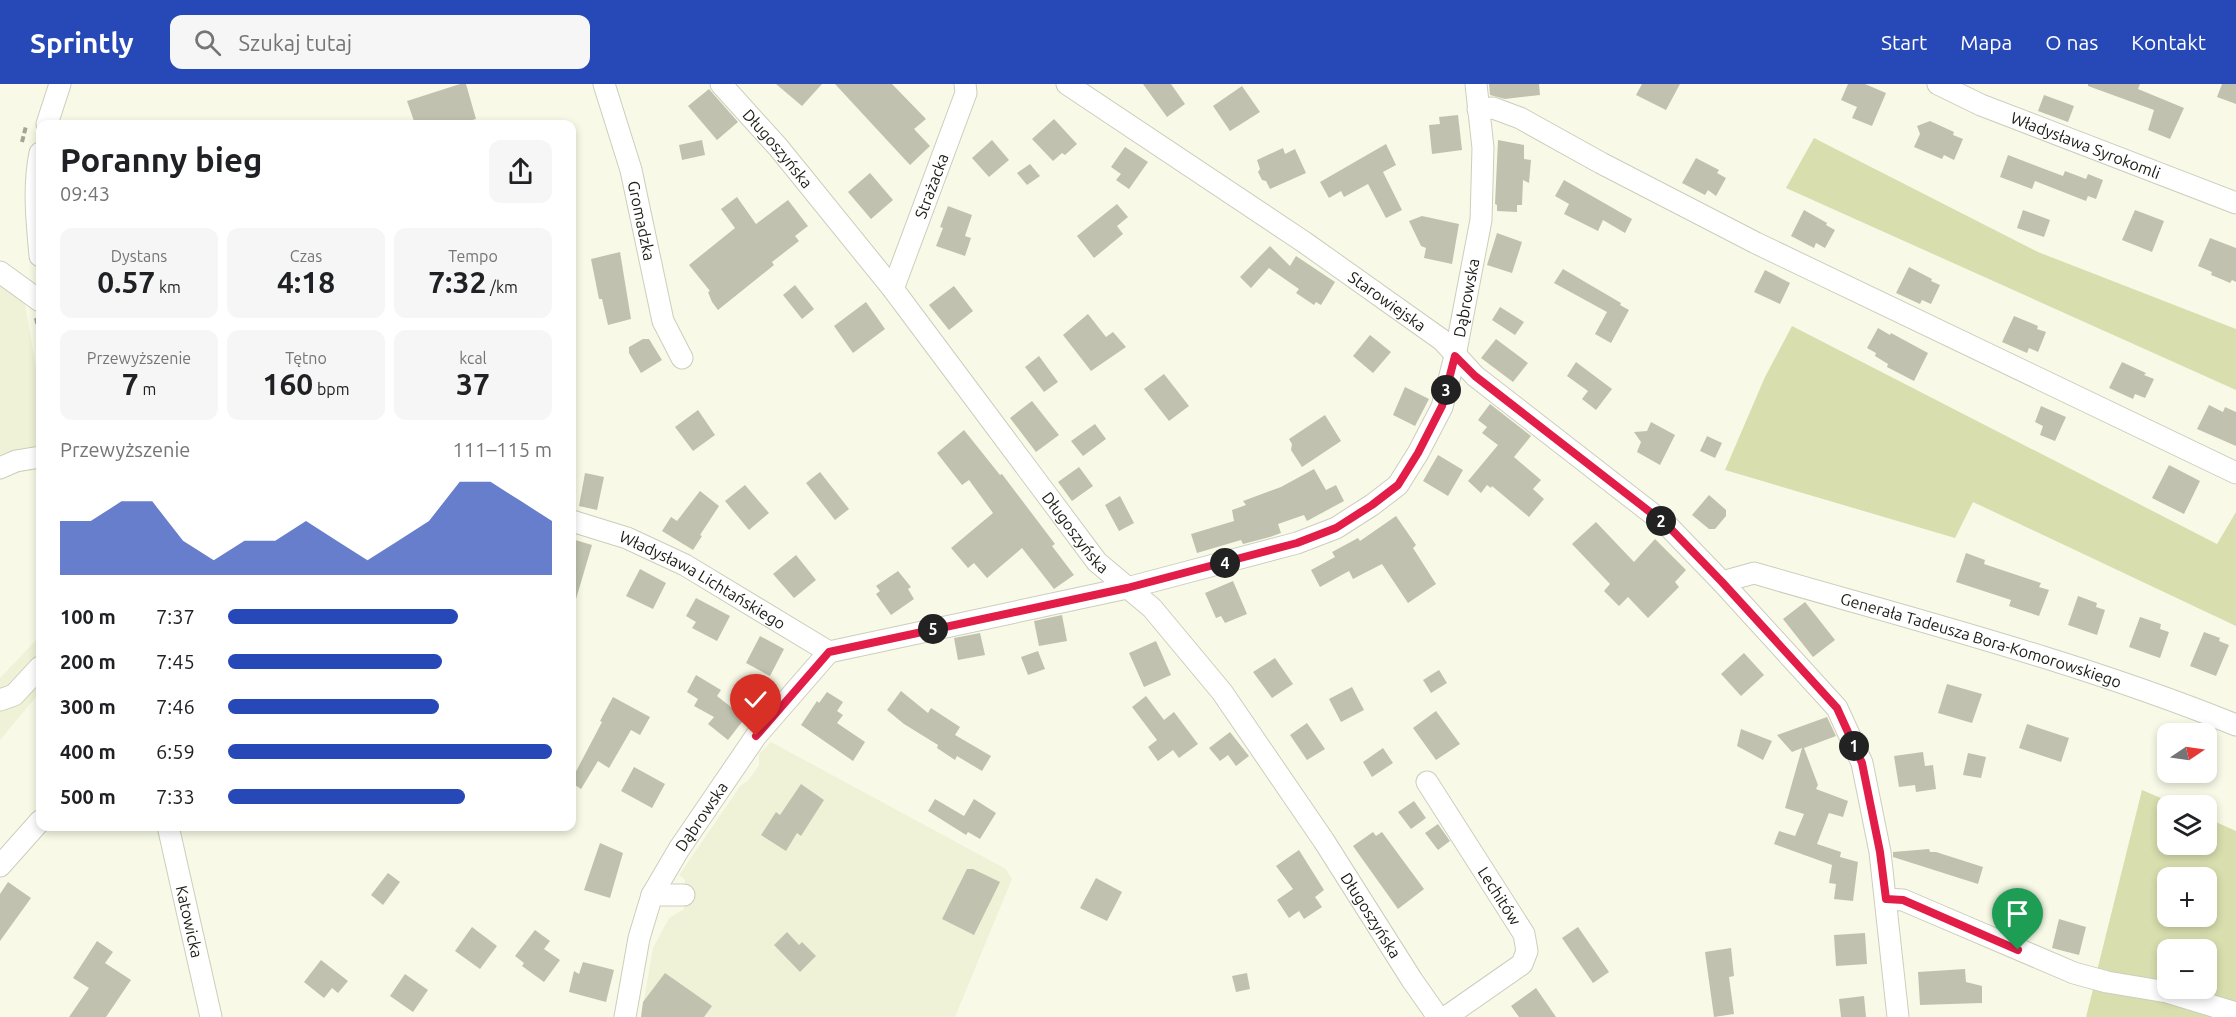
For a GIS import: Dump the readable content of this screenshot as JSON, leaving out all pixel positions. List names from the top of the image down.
{
  "streets": {
    "street": [
      "Władysława Syrokomli",
      "Długoszyńska",
      "Strażacka",
      "Gromadzka",
      "Dąbrowska",
      "Starowiejska",
      "Władysława Lichtańskiego",
      "Generała Tadeusza Bora-Komorowskiego",
      "Lechitów",
      "Katowicka"
    ]
  },
  "crossings": [
    ["Długoszyńska", "Strażacka"],
    ["Długoszyńska", "Dąbrowska"],
    ["Dąbrowska", "Starowiejska"],
    ["Dąbrowska", "Władysława Lichtańskiego"],
    ["Starowiejska", "Generała Tadeusza Bora-Komorowskiego"]
  ],
  "north": "right",
  "page": {
    "header": "Sprintly",
    "search": "Szukaj tutaj",
    "nav": [
      "Start",
      "Mapa",
      "O nas",
      "Kontakt"
    ],
    "heading": ["Poranny bieg", "09:43"],
    "stats": [
      ["Dystans", "0.57 km"],
      ["Czas", "4:18"],
      ["Tempo", "7:32 /km"],
      ["Przewyższenie", "7 m"],
      ["Tętno", "160 bpm"],
      ["kcal", "37"]
    ],
    "pins": [
      "3",
      "2",
      "4",
      "5",
      "1"
    ],
    "chart": ["Przewyższenie", "111–115 m"],
    "list": [
      {
        "name": "100 m",
        "note": "7:37"
      },
      {
        "name": "200 m",
        "note": "7:45"
      },
      {
        "name": "300 m",
        "note": "7:46"
      },
      {
        "name": "400 m",
        "note": "6:59"
      },
      {
        "name": "500 m",
        "note": "7:33"
      }
    ],
    "map_buttons": ["+", "−"]
  }
}
